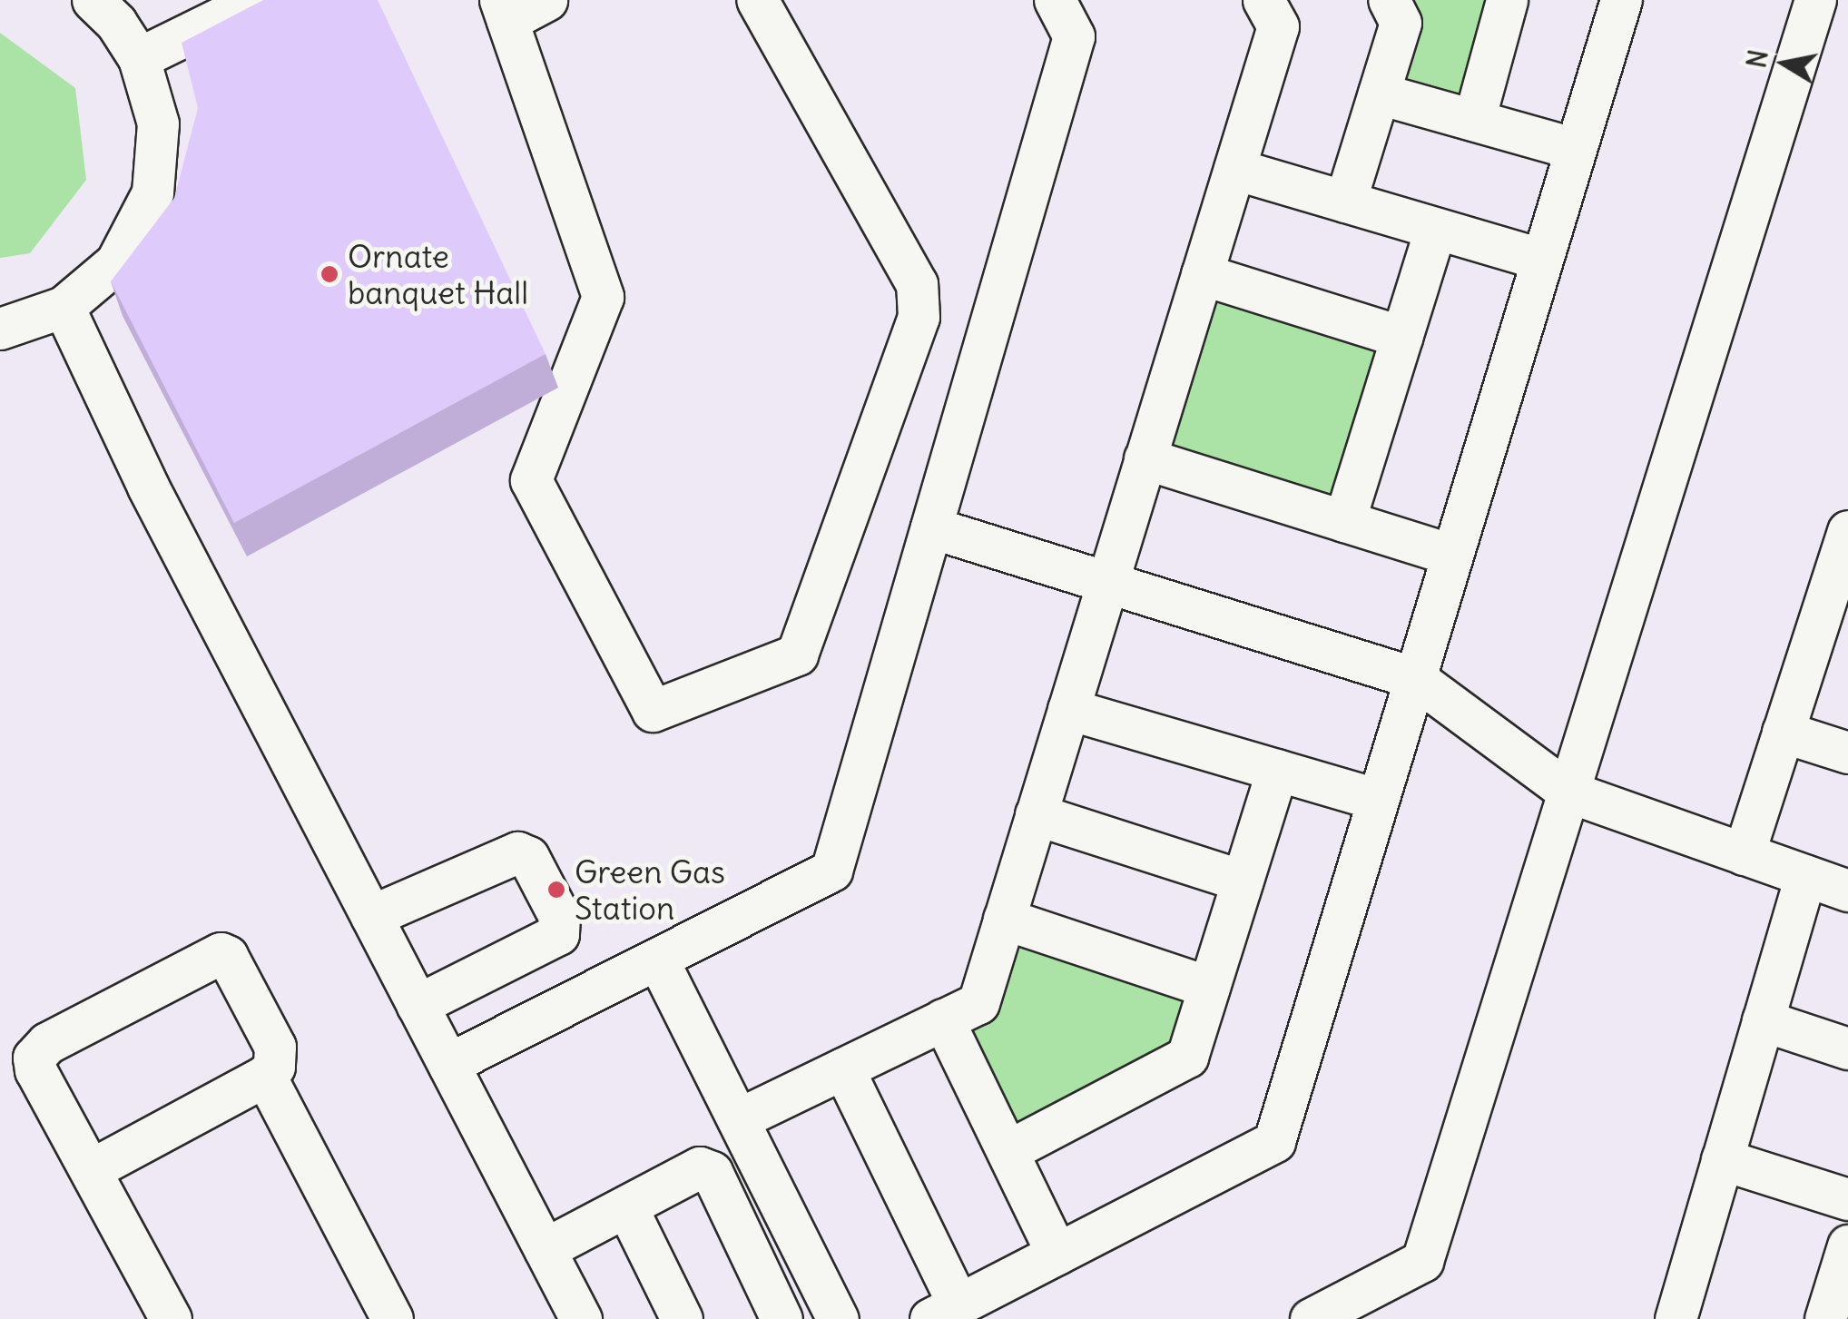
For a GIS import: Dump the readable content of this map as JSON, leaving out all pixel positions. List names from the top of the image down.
{
  "places": ["Ornate banquet Hall", "Green Gas Station"],
  "north": "left"
}
